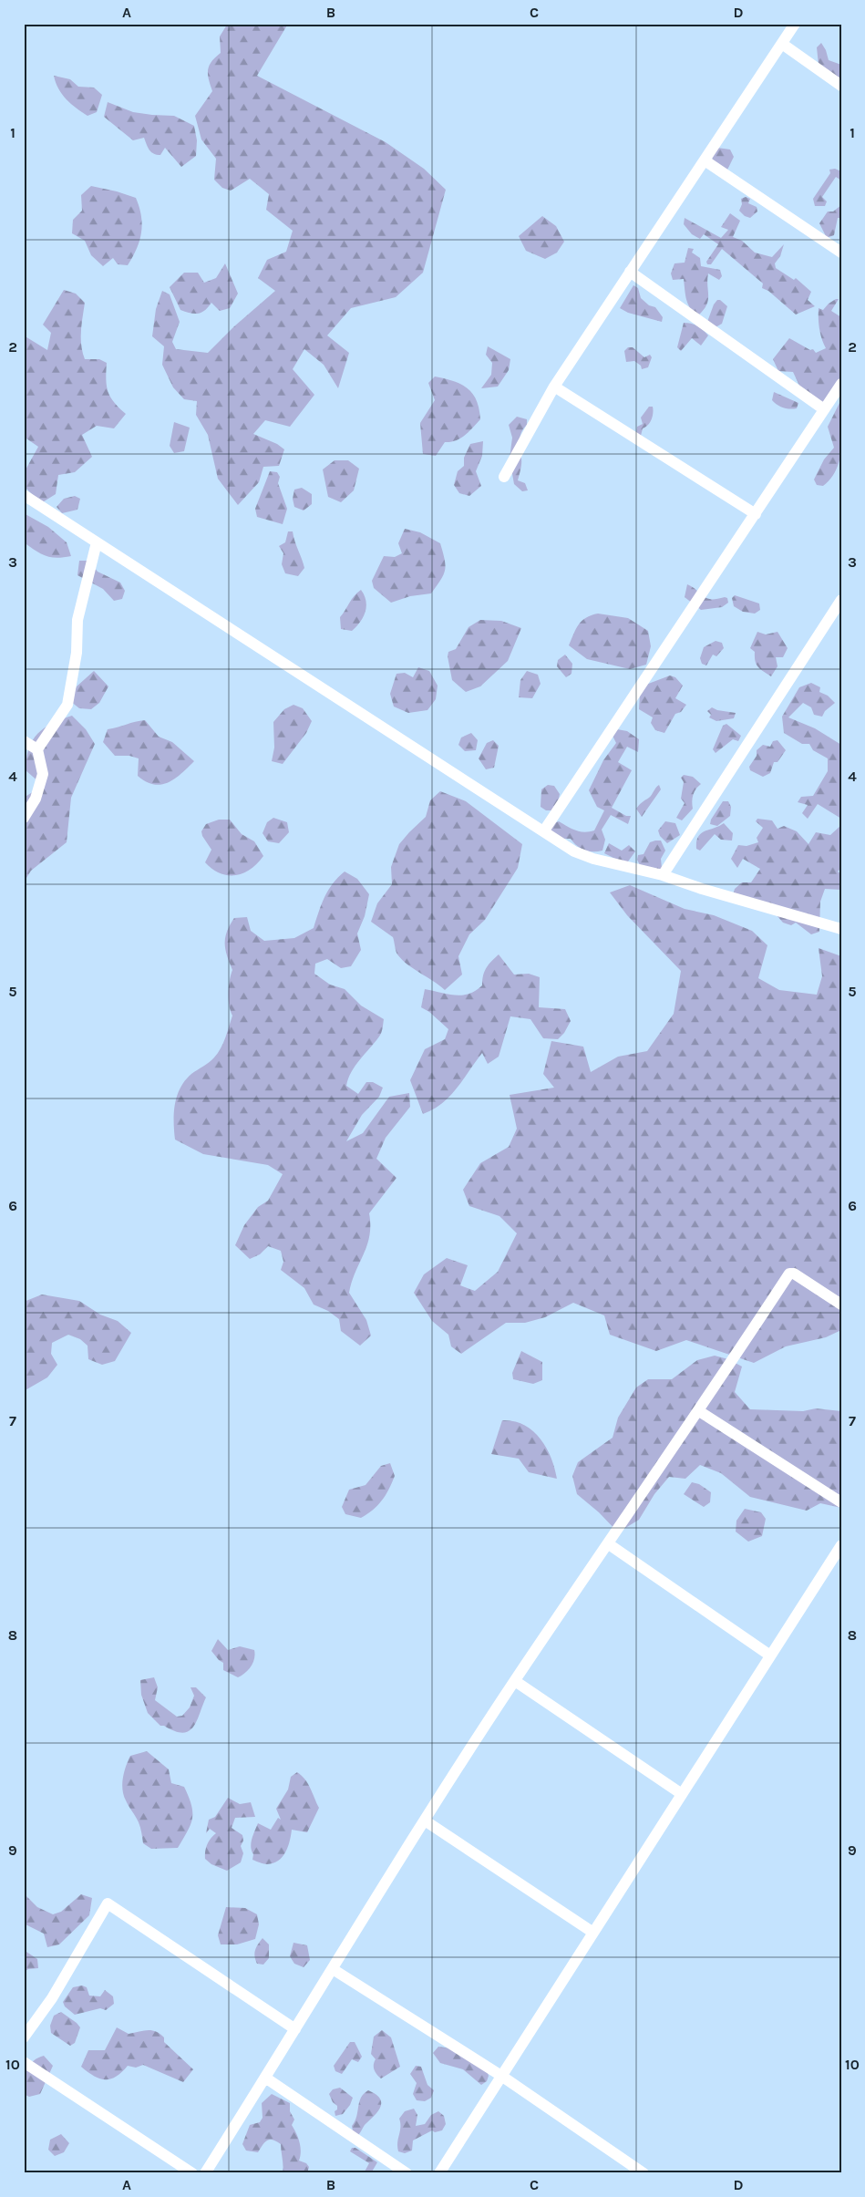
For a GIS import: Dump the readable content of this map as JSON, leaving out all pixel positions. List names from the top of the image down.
{
  "grid": {
    "columns": [
      "A",
      "B",
      "C",
      "D"
    ],
    "rows": [
      "1",
      "2",
      "3",
      "4",
      "5",
      "6",
      "7",
      "8",
      "9",
      "10"
    ]
  }
}
